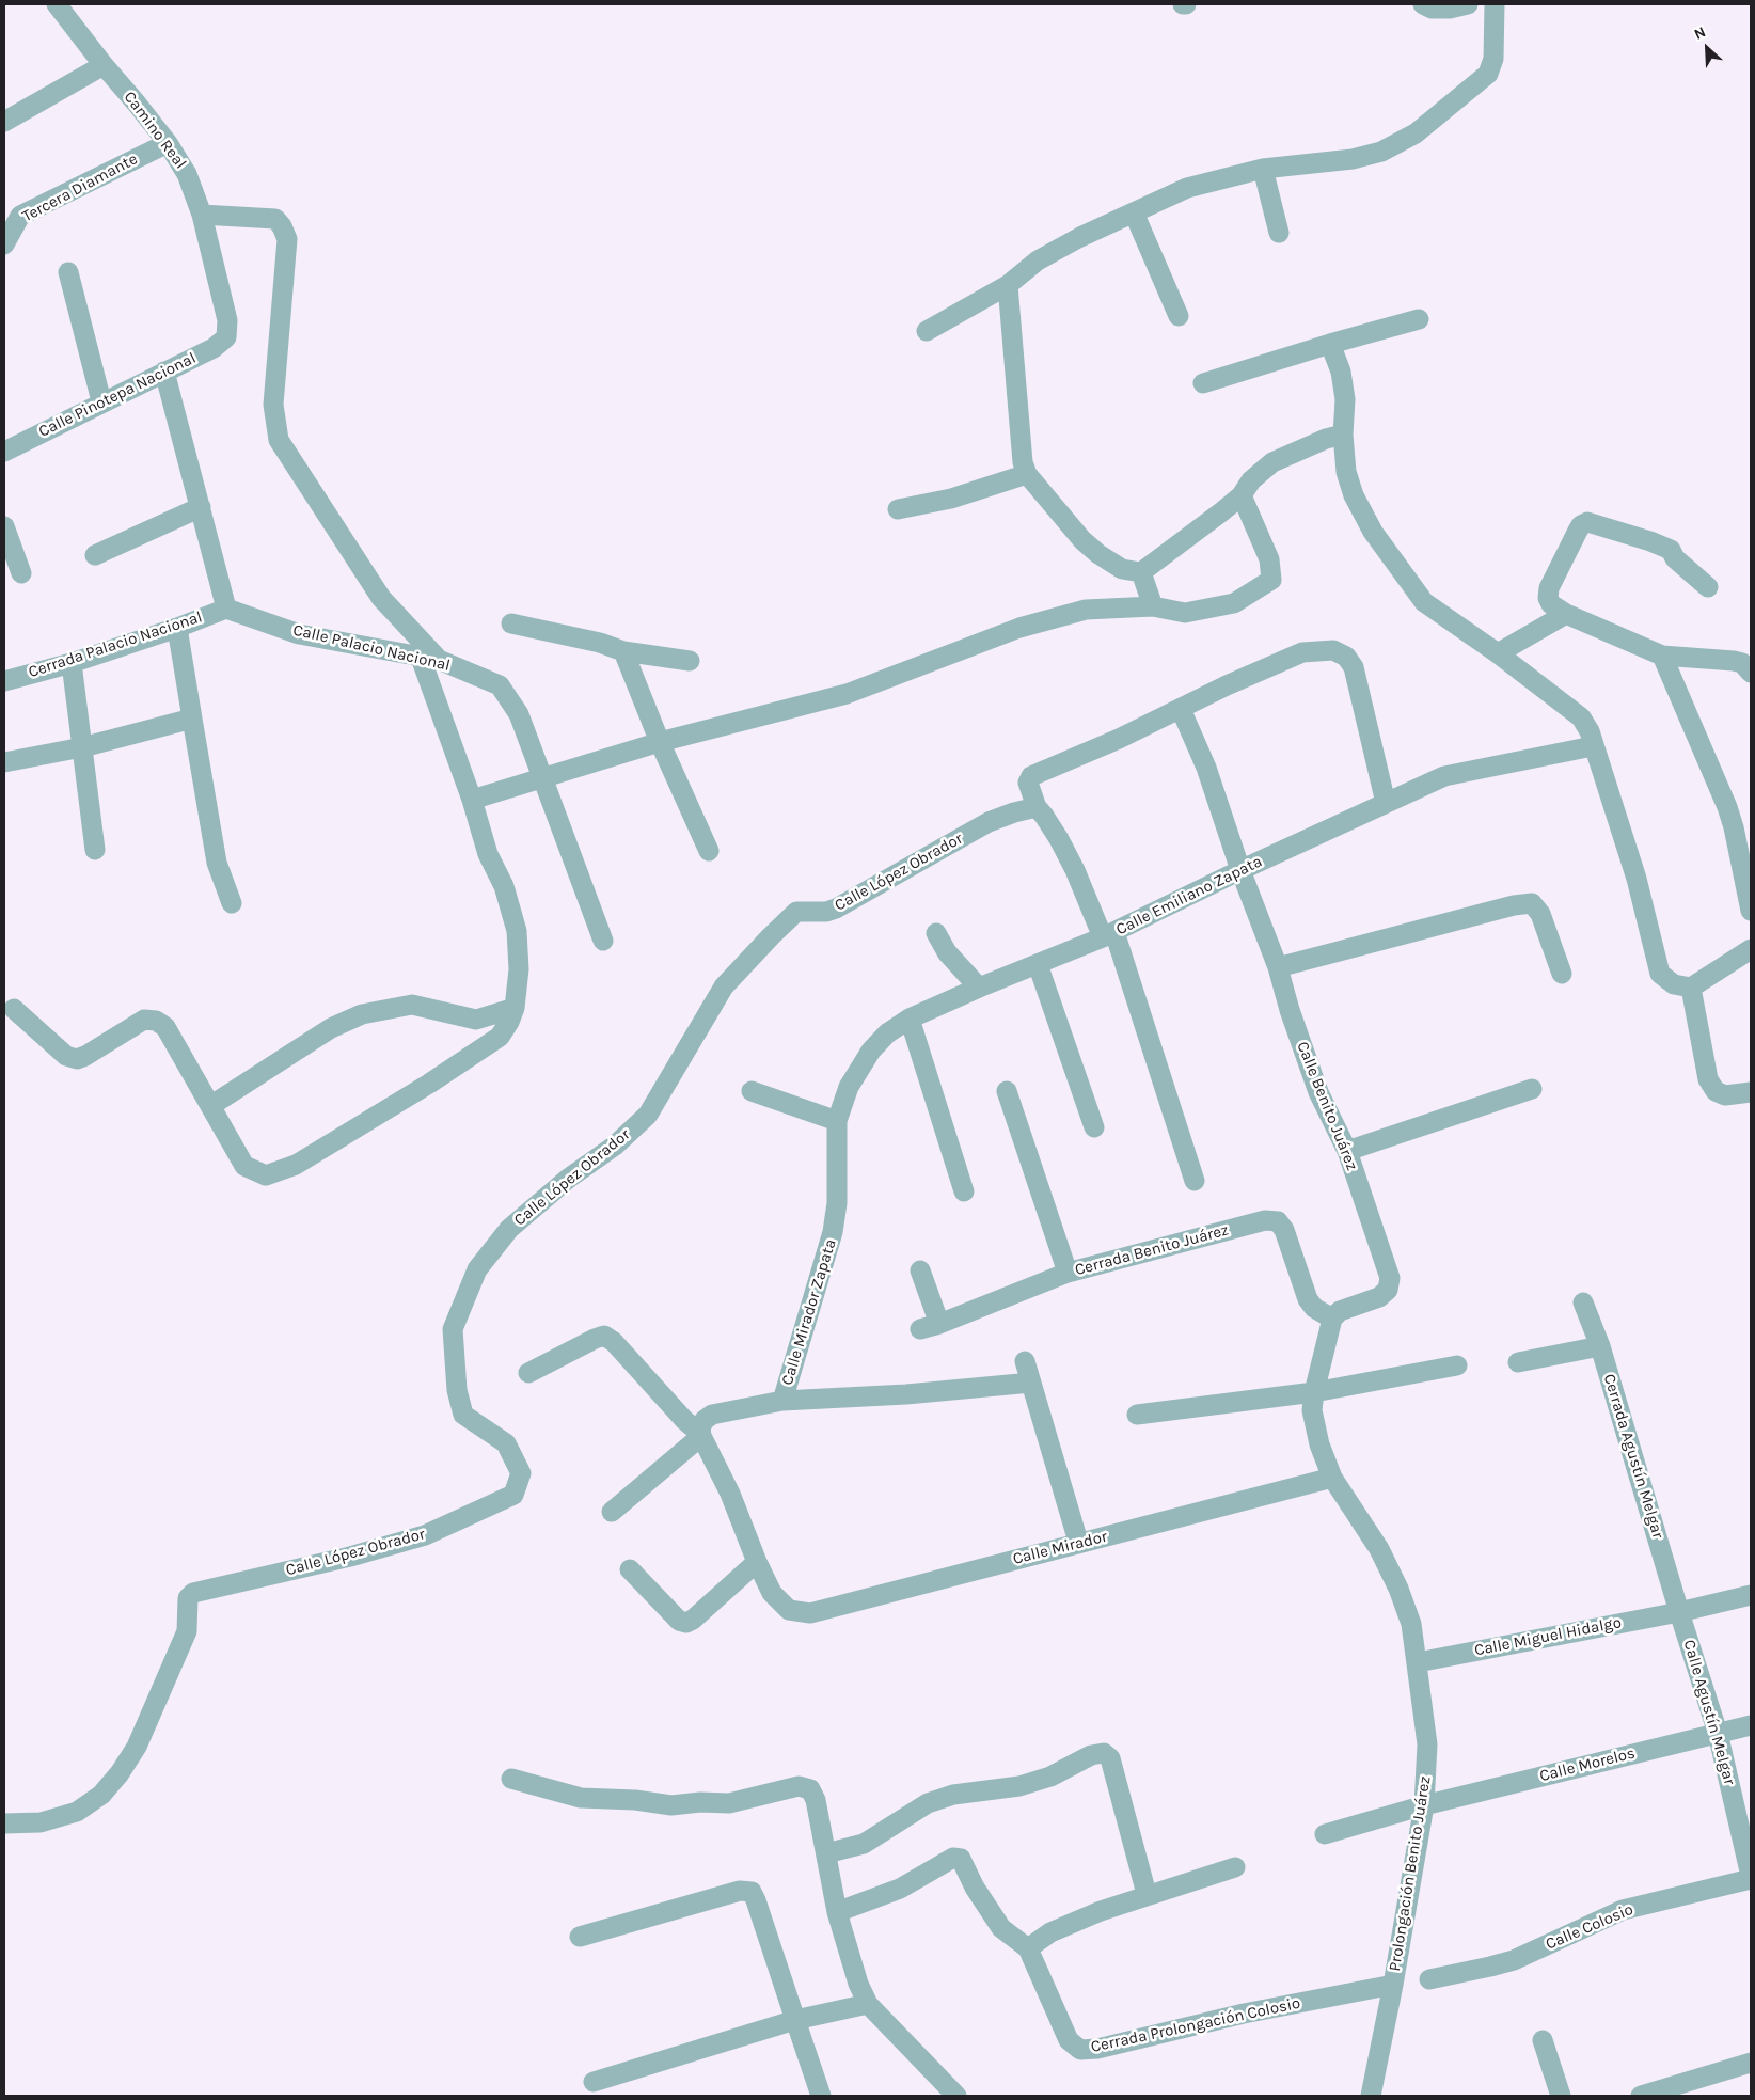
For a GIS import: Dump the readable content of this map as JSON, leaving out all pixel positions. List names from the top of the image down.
{
  "streets": {
    "street": [
      "Camino Real",
      "Tercera Diamante",
      "Calle Pinotepa Nacional",
      "Cerrada Palacio Nacional",
      "Calle Palacio Nacional",
      "Calle López Obrador",
      "Calle Emiliano Zapata",
      "Calle Benito Juárez",
      "Cerrada Benito Juárez",
      "Calle Mirador Zapata",
      "Cerrada Agustín Melgar",
      "Calle Mirador",
      "Calle Miguel Hidalgo",
      "Calle Agustín Melgar",
      "Calle Morelos",
      "Prolongación Benito Juárez",
      "Calle Colosio",
      "Cerrada Prolongación Colosio"
    ]
  },
  "crossings": [
    ["Camino Real", "Tercera Diamante"],
    ["Camino Real", "Calle Pinotepa Nacional"],
    ["Cerrada Palacio Nacional", "Calle Palacio Nacional"],
    ["Calle Emiliano Zapata", "Calle Benito Juárez"],
    ["Calle Emiliano Zapata", "Calle Mirador Zapata"],
    ["Calle Benito Juárez", "Cerrada Benito Juárez"],
    ["Cerrada Agustín Melgar", "Calle Miguel Hidalgo"],
    ["Cerrada Agustín Melgar", "Calle Agustín Melgar"],
    ["Calle Mirador", "Prolongación Benito Juárez"],
    ["Calle Miguel Hidalgo", "Calle Agustín Melgar"],
    ["Calle Miguel Hidalgo", "Prolongación Benito Juárez"],
    ["Calle Agustín Melgar", "Calle Morelos"],
    ["Calle Agustín Melgar", "Calle Colosio"],
    ["Calle Morelos", "Prolongación Benito Juárez"],
    ["Prolongación Benito Juárez", "Cerrada Prolongación Colosio"]
  ],
  "north": "top left"
}
